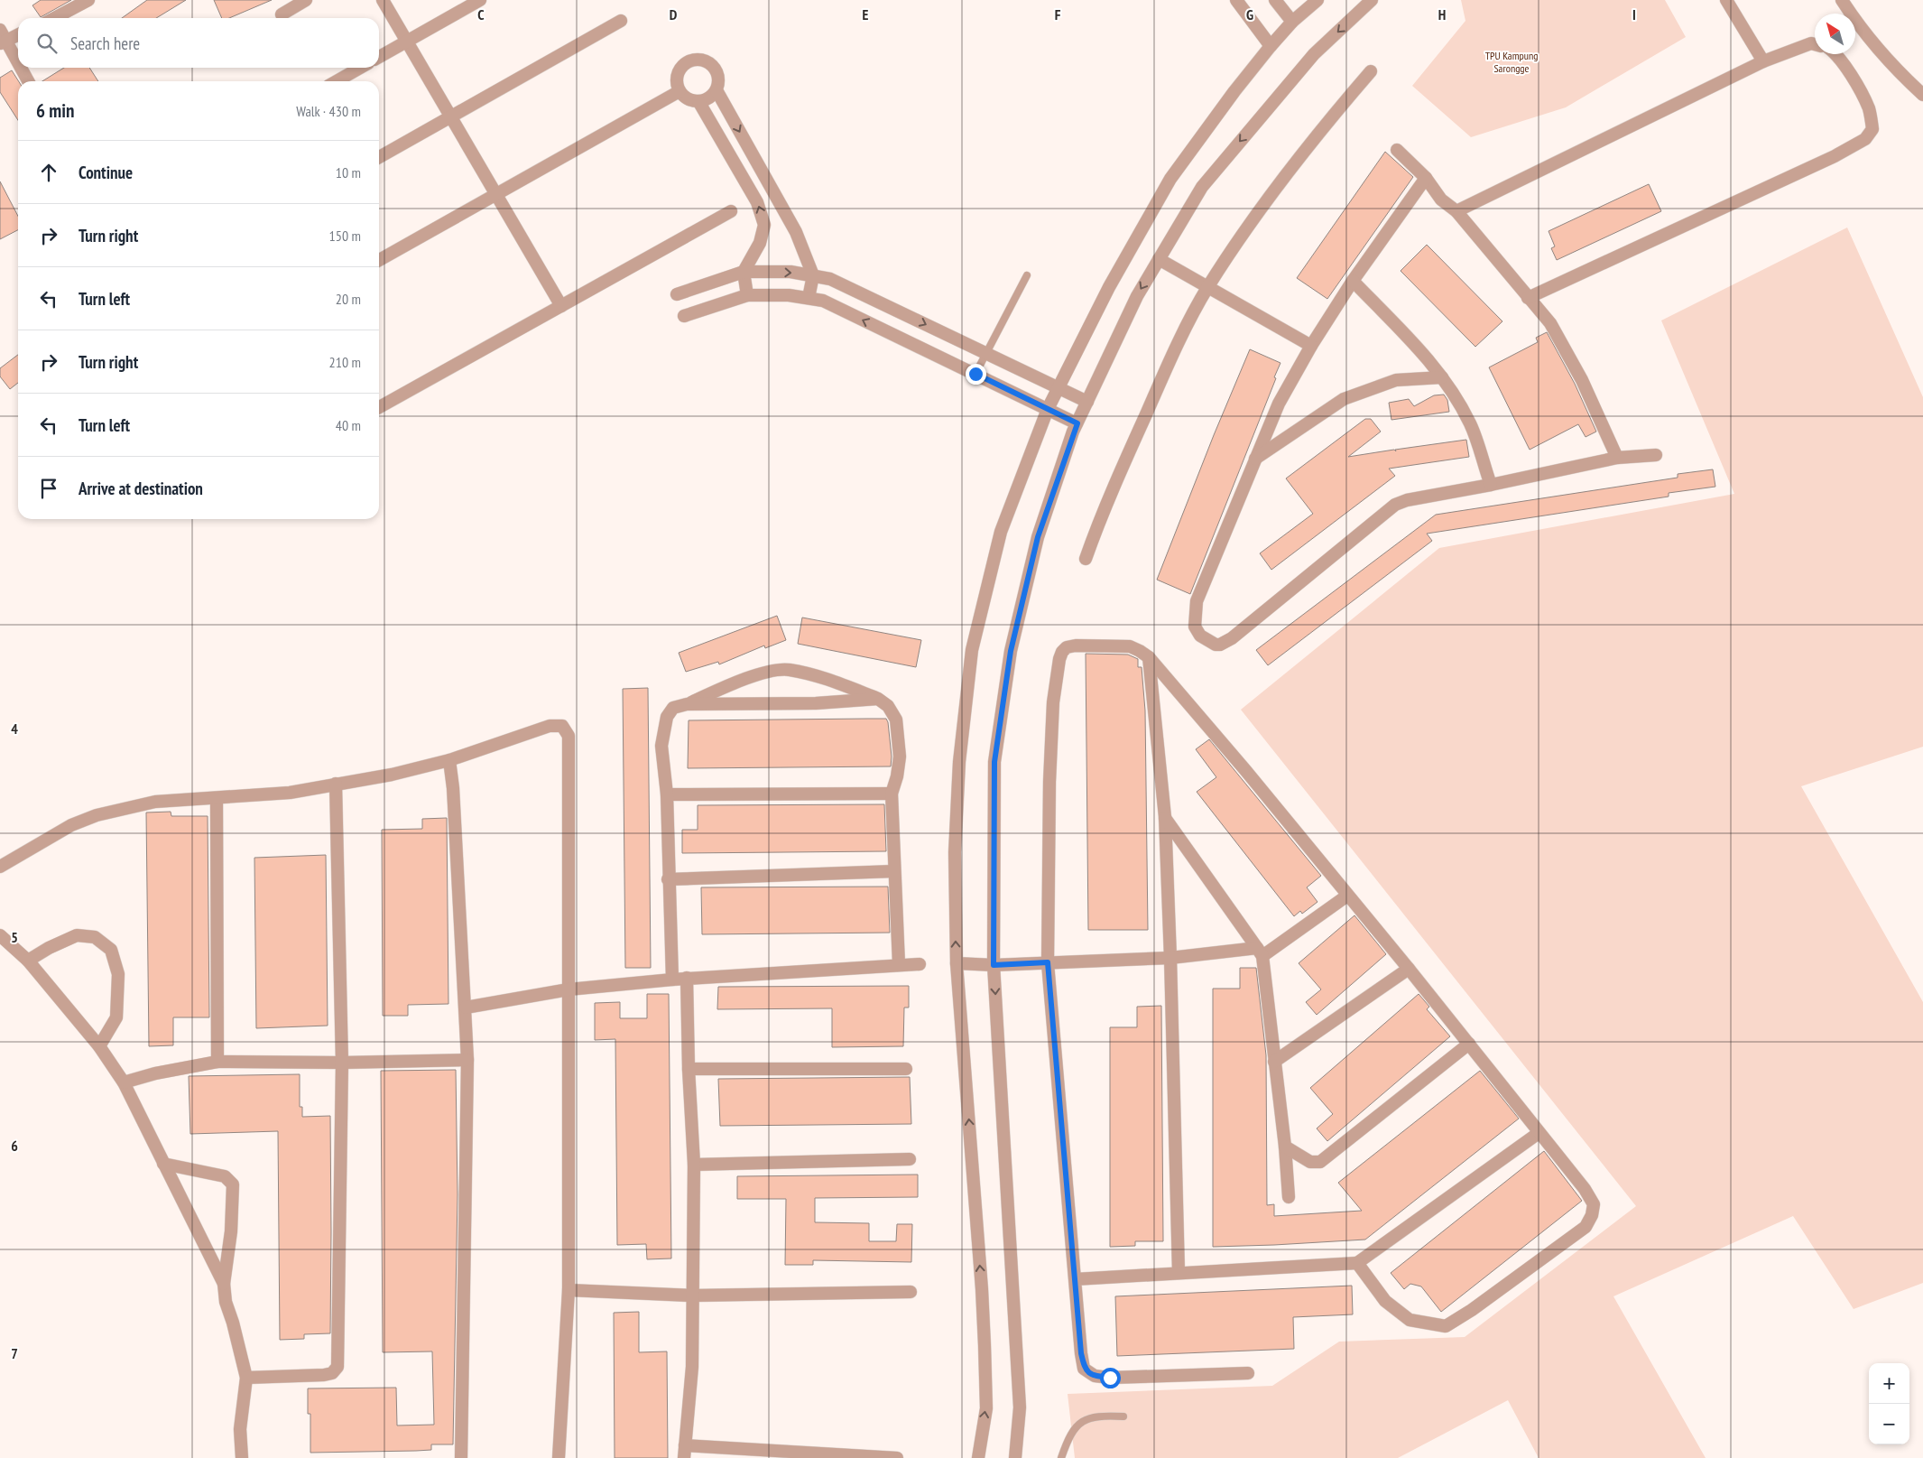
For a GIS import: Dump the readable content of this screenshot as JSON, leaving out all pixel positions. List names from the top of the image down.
{
  "parks": ["TPU Kampung Sarongge"],
  "north": "top left",
  "page": {
    "search": "Search here",
    "heading": ["6 min", "Walk · 430 m"],
    "list": [
      ["Continue", "10 m"],
      ["Turn right", "150 m"],
      ["Turn left", "20 m"],
      ["Turn right", "210 m"],
      ["Turn left", "40 m"],
      "Arrive at destination"
    ],
    "map_buttons": ["+", "−"]
  },
  "grid": {
    "columns": [
      "C",
      "D",
      "E",
      "F",
      "G",
      "H",
      "I"
    ],
    "rows": [
      "4",
      "5",
      "6",
      "7"
    ]
  }
}
